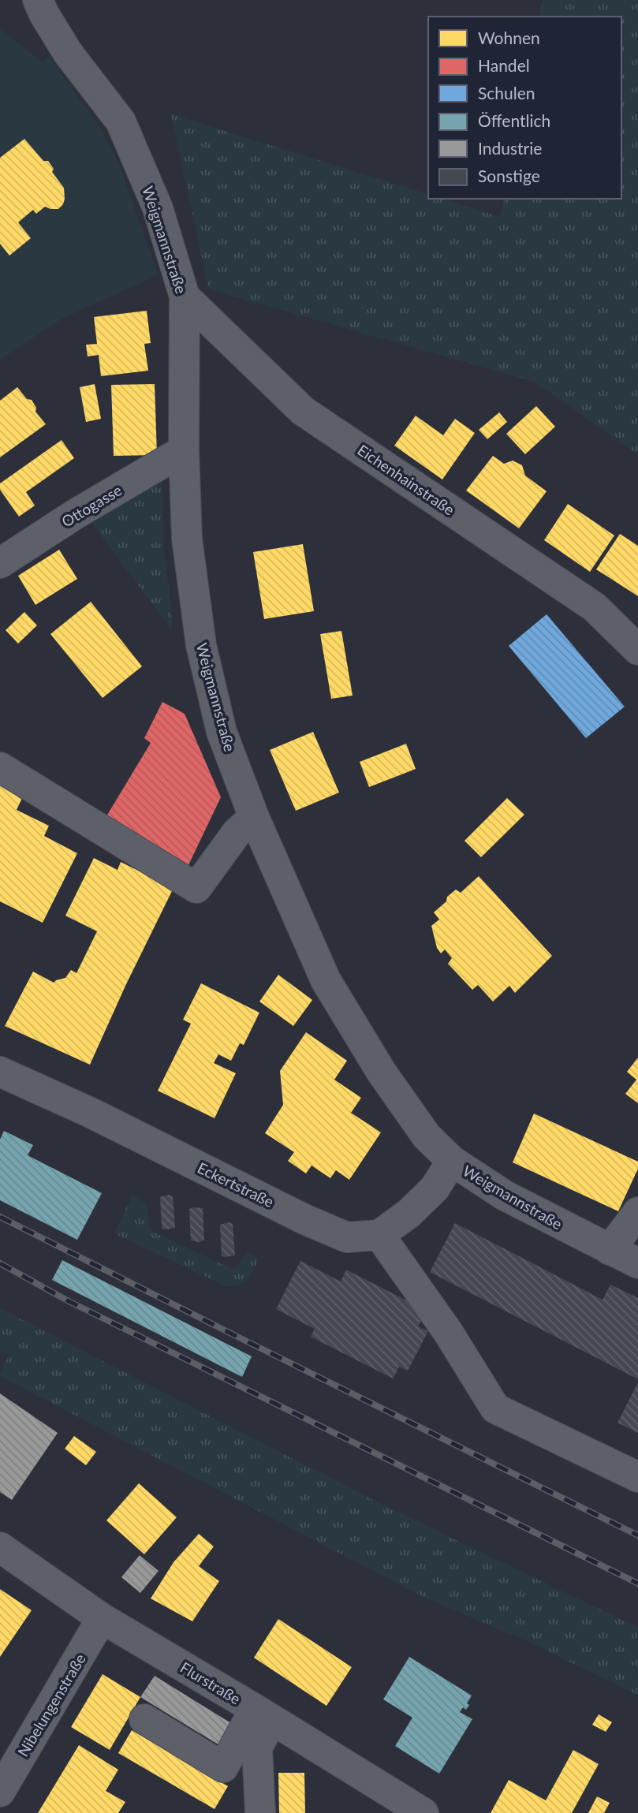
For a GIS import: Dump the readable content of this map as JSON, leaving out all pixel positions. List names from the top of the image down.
{
  "streets": {
    "street": [
      "Weigmannstraße",
      "Eichenhainstraße",
      "Ottogasse",
      "Eckertstraße",
      "Flurstraße",
      "Nibelungenstraße"
    ]
  },
  "crossings": [
    ["Weigmannstraße", "Eichenhainstraße"],
    ["Weigmannstraße", "Ottogasse"],
    ["Flurstraße", "Nibelungenstraße"]
  ],
  "legend": [
    "Wohnen",
    "Handel",
    "Schulen",
    "Öffentlich",
    "Industrie",
    "Sonstige"
  ]
}
